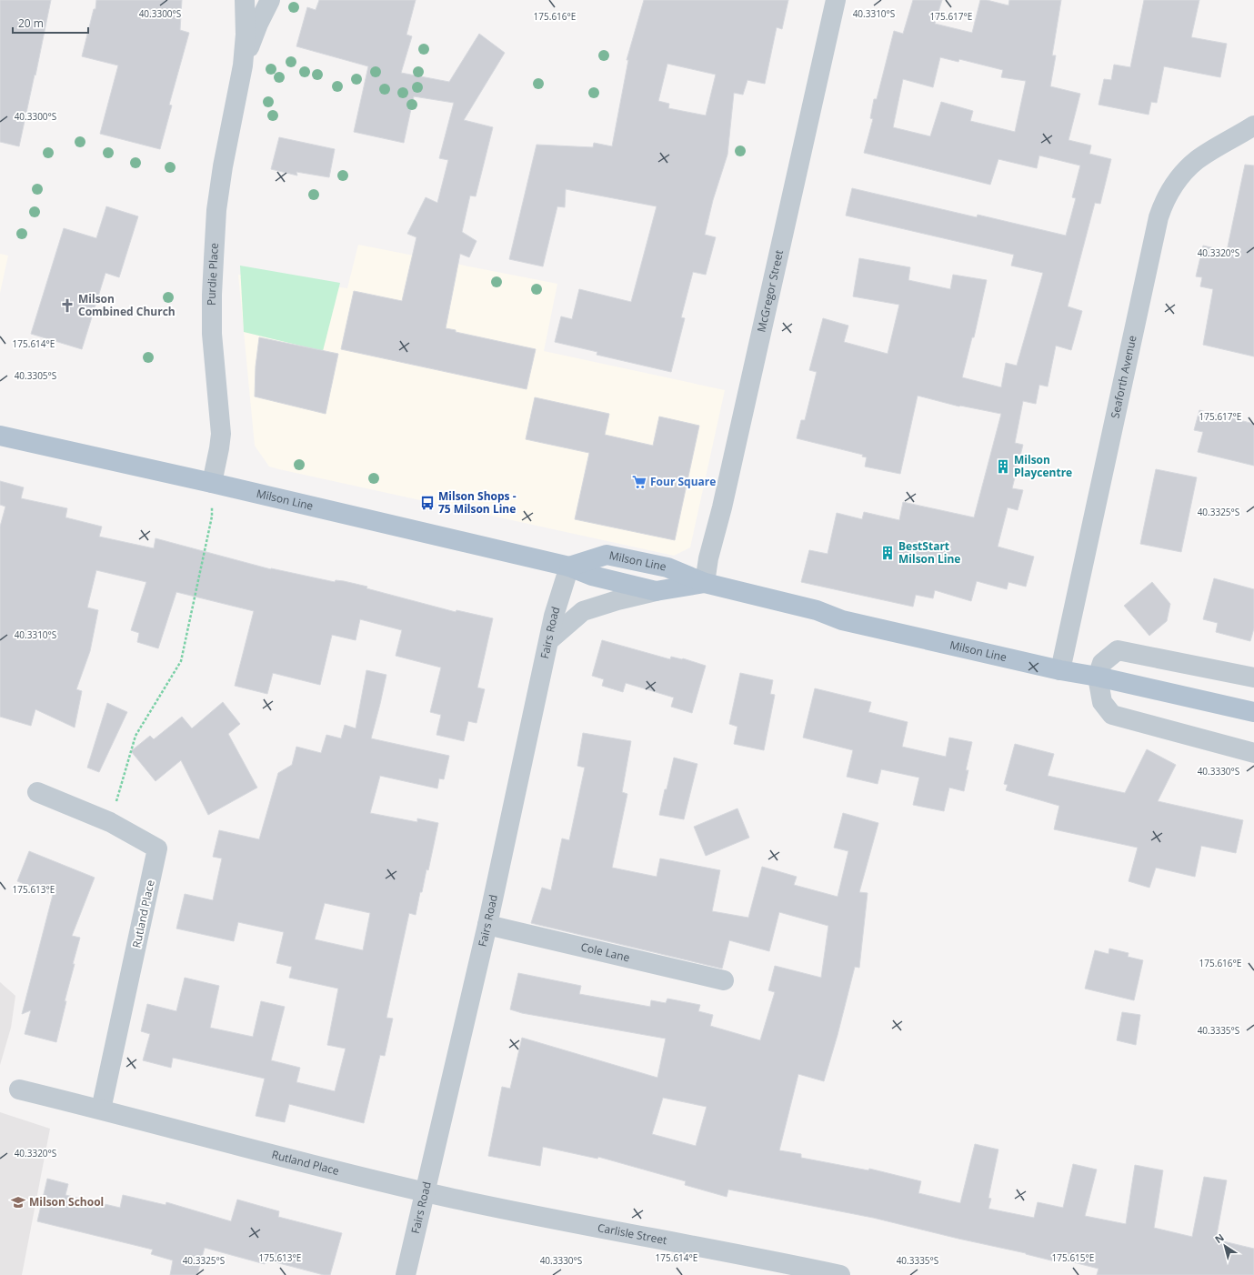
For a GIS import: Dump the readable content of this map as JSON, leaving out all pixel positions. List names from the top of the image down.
{
  "streets": {
    "main road": ["Milson Line"],
    "street": [
      "Purdie Place",
      "McGregor Street",
      "Seaforth Avenue",
      "Fairs Road",
      "Rutland Place",
      "Cole Lane",
      "Carlisle Street"
    ]
  },
  "crossings": [
    ["Purdie Place", "Milson Line"],
    ["McGregor Street", "Milson Line"],
    ["Seaforth Avenue", "Milson Line"],
    ["Milson Line", "Fairs Road"],
    ["Fairs Road", "Rutland Place"],
    ["Fairs Road", "Cole Lane"],
    ["Fairs Road", "Carlisle Street"],
    ["Rutland Place", "Carlisle Street"]
  ],
  "places": {
    "church": ["Milson Combined Church"],
    "building": ["Milson Playcentre", "BestStart Milson Line"],
    "supermarket": ["Four Square"],
    "bus stop": ["Milson Shops - 75 Milson Line"],
    "school or university": ["Milson School"]
  },
  "scale_bar": "20 m",
  "north": "top left",
  "coordinates": [
    "40.3300°S",
    "40.3310°S",
    "175.616°E",
    "175.617°E",
    "40.3320°S",
    "175.614°E",
    "40.3305°S",
    "40.3325°S",
    "40.3330°S",
    "175.613°E",
    "40.3335°S",
    "175.615°E"
  ]
}
